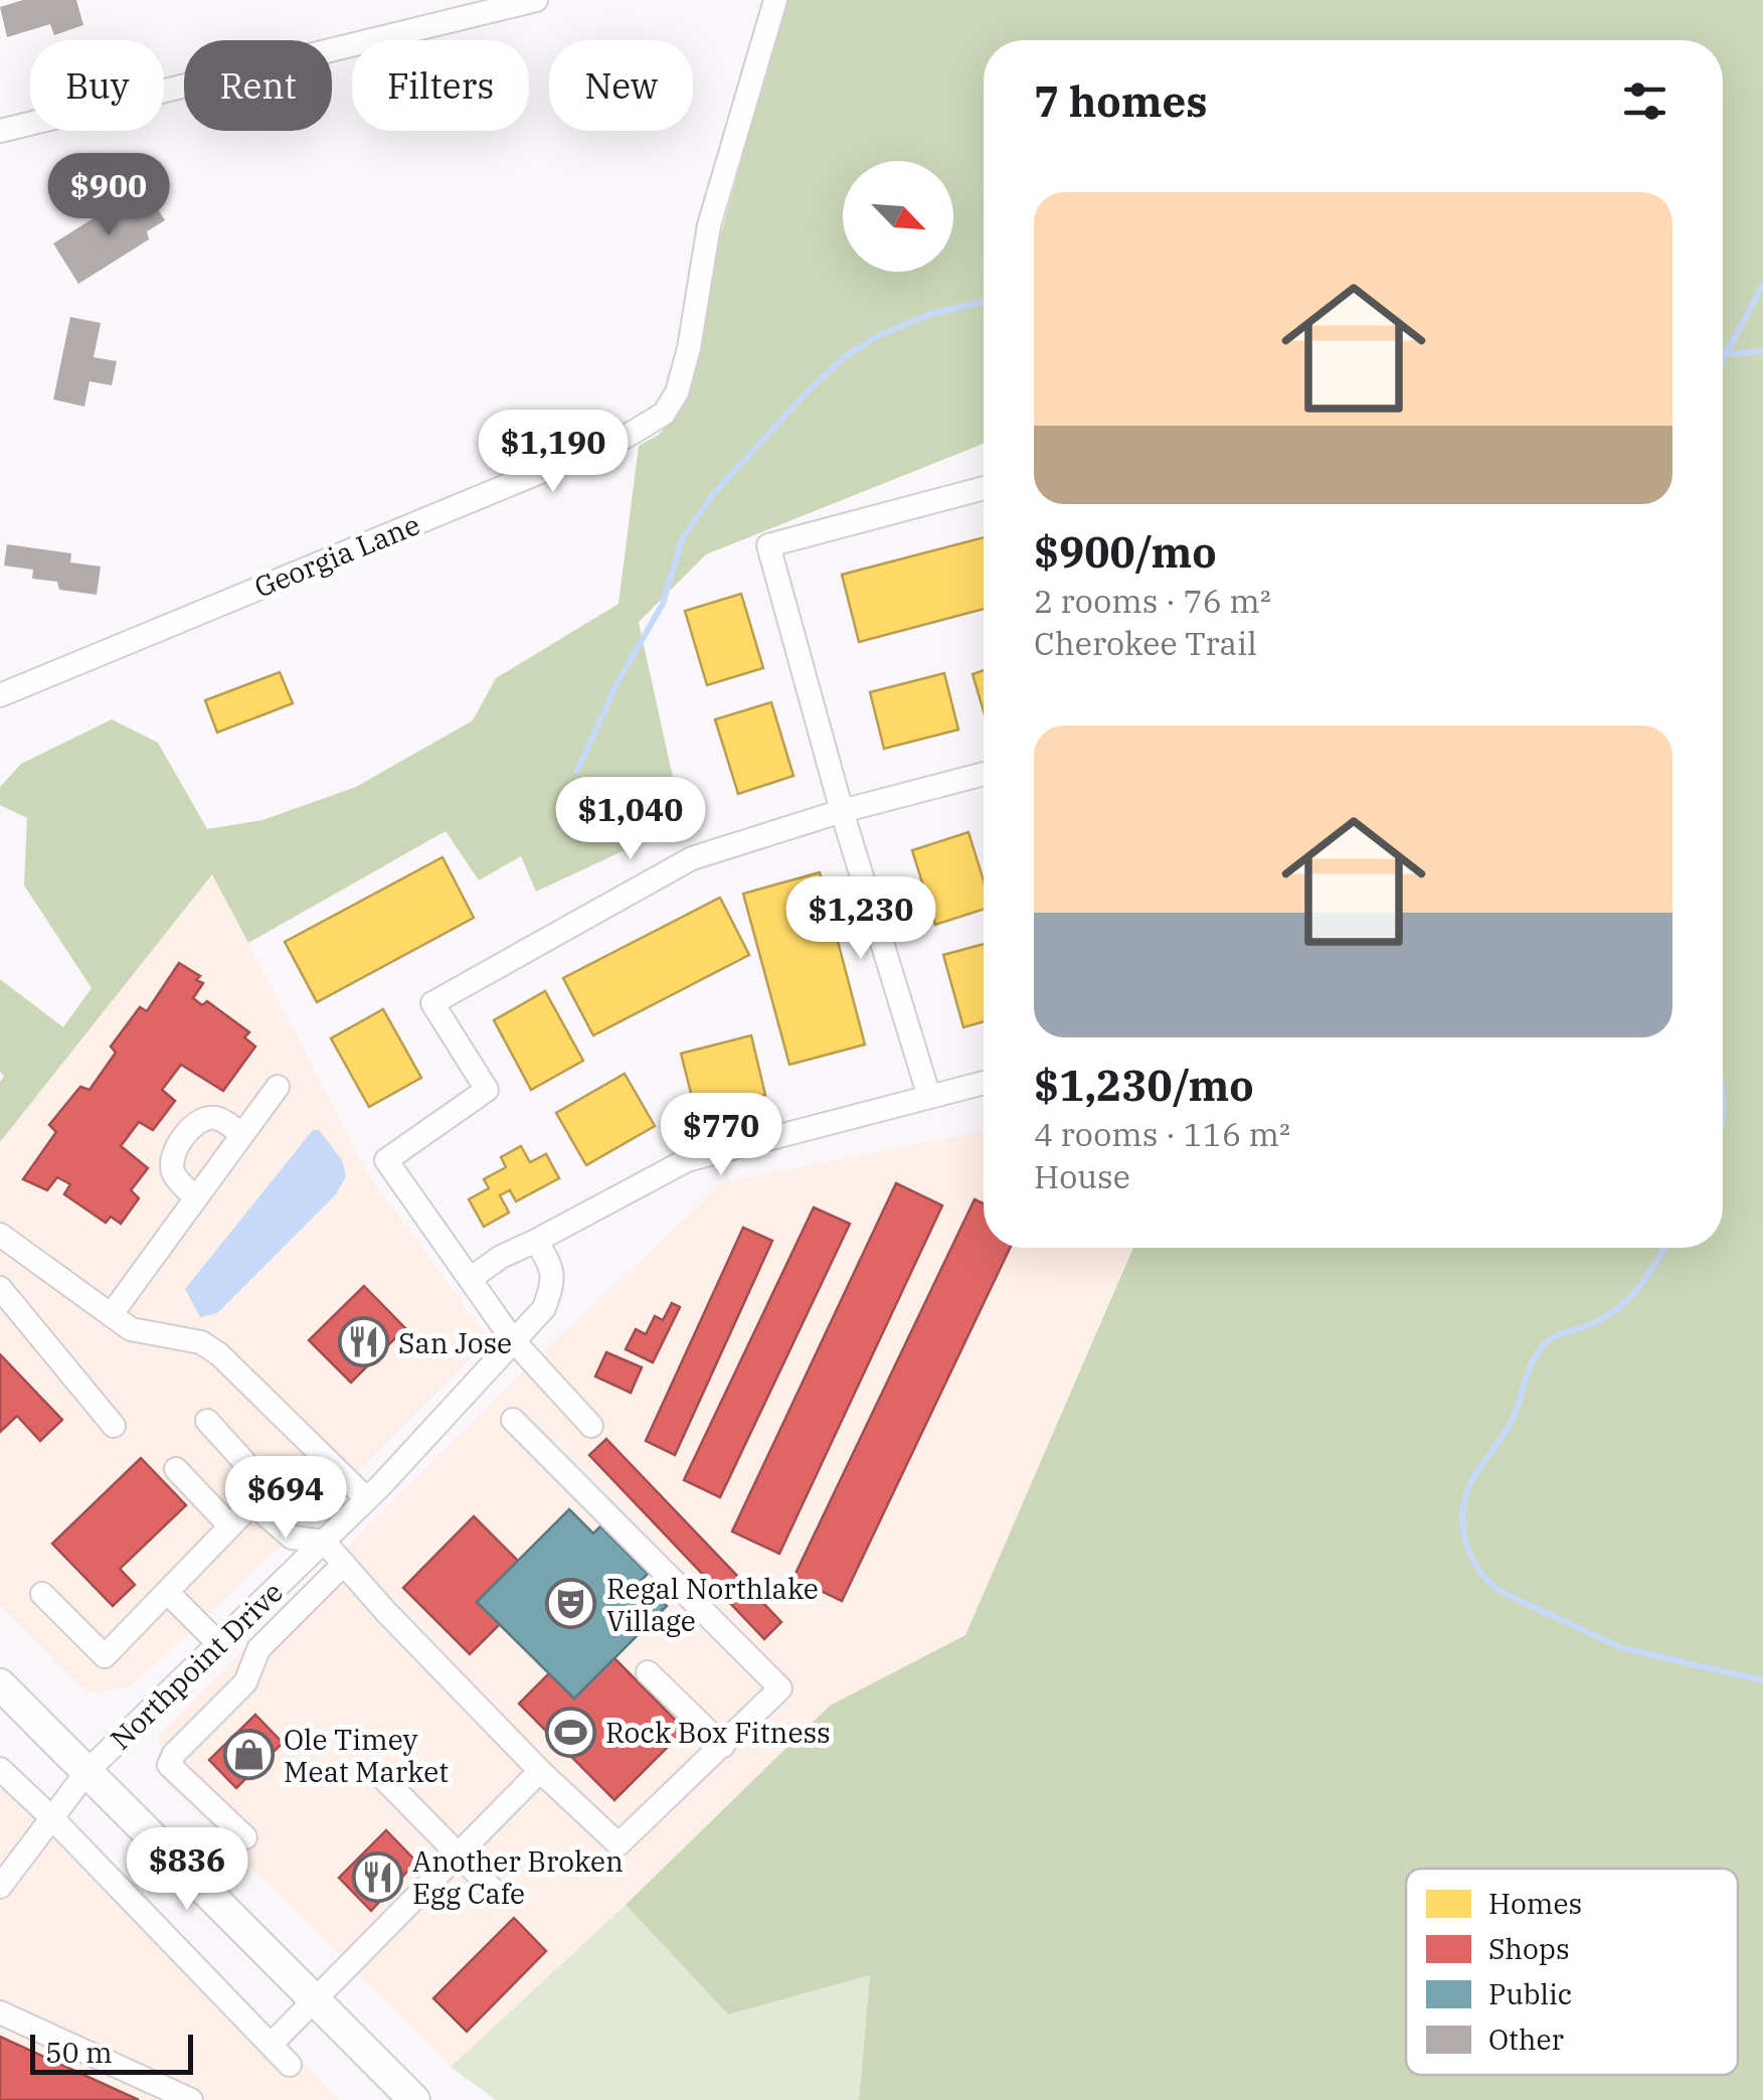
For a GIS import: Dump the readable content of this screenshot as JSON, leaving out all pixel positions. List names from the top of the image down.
{
  "streets": {
    "street": ["Georgia Lane", "Northpoint Drive"]
  },
  "places": {
    "restaurant": ["San Jose", "Another Broken Egg Cafe"],
    "theatre": ["Regal Northlake Village"],
    "sports": ["Rock Box Fitness"],
    "shop": ["Ole Timey Meat Market"]
  },
  "legend": [
    "Homes",
    "Shops",
    "Public",
    "Other"
  ],
  "scale_bar": "50 m",
  "north": "bottom right",
  "page": {
    "chip": [
      "Buy",
      "Rent",
      "Filters",
      "New"
    ],
    "heading": "7 homes",
    "price": [
      "$900",
      "$1,190",
      "$1,040",
      "$1,230",
      "$770",
      "$694",
      "$836"
    ],
    "list": [
      {
        "name": "$900/mo",
        "note": "2 rooms · 76 m² · Cherokee Trail"
      },
      {
        "name": "$1,230/mo",
        "note": "4 rooms · 116 m² · House"
      }
    ],
    "scale": "50 m"
  }
}
